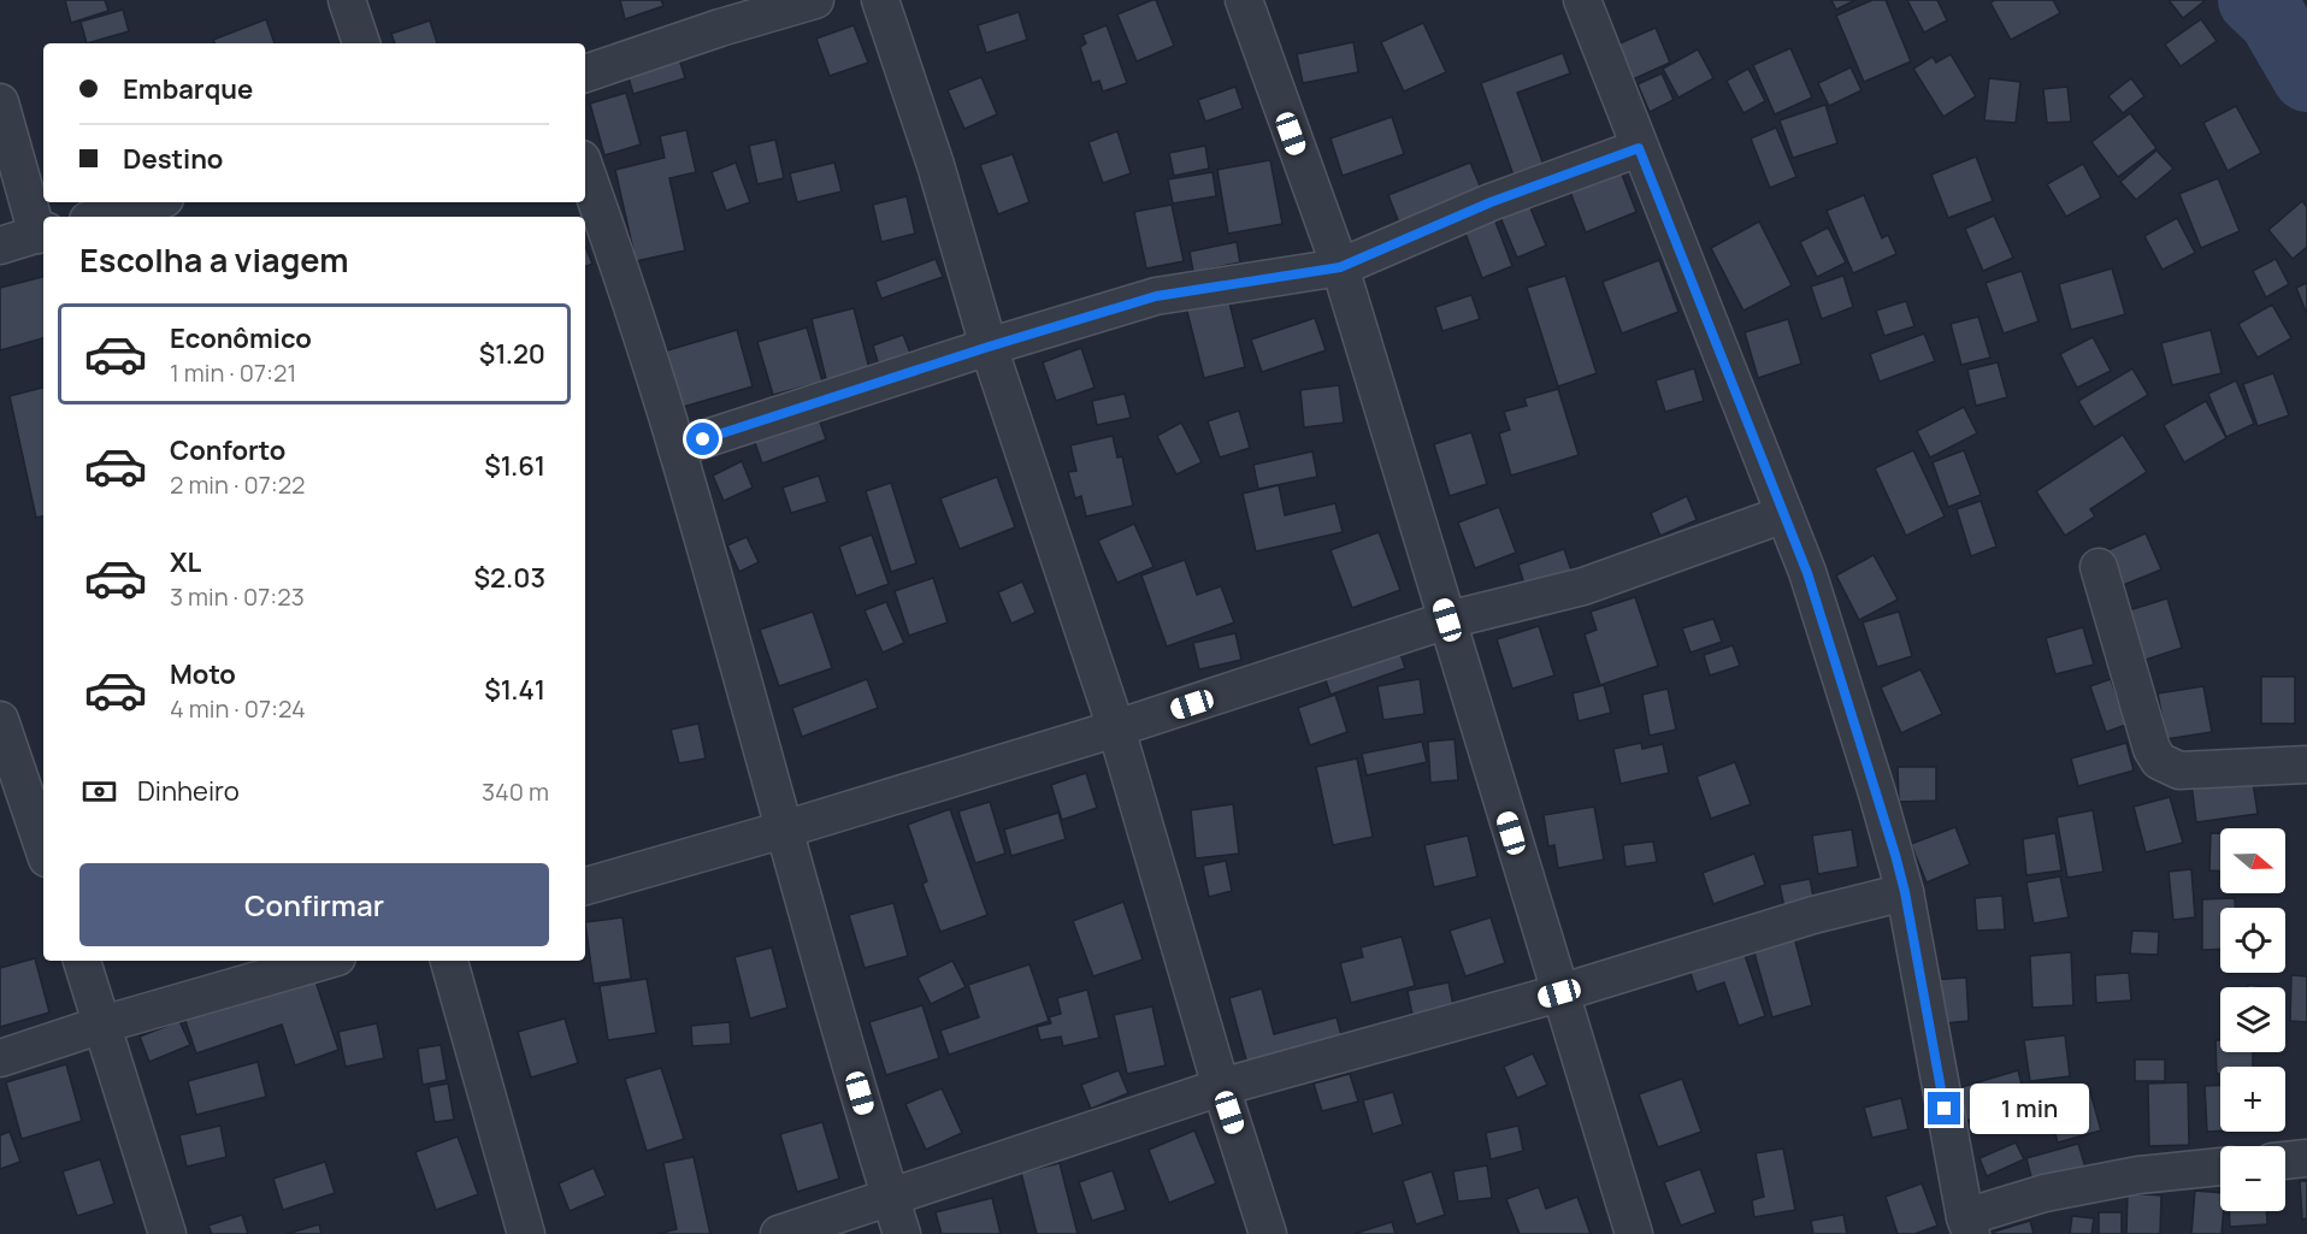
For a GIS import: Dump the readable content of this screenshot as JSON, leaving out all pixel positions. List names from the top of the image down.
{
  "north": "right",
  "page": {
    "banner": ["Embarque", "Destino"],
    "heading": "Escolha a viagem",
    "list": [
      {
        "name": "Econômico",
        "note": "1 min · 07:21",
        "value": "$1.20"
      },
      {
        "name": "Conforto",
        "note": "2 min · 07:22",
        "value": "$1.61"
      },
      {
        "name": "XL",
        "note": "3 min · 07:23",
        "value": "$2.03"
      },
      {
        "name": "Moto",
        "note": "4 min · 07:24",
        "value": "$1.41"
      }
    ],
    "pay": ["Dinheiro", "340 m"],
    "map_buttons": ["+", "−"],
    "buttons": "Confirmar",
    "bubble": "1 min"
  }
}
